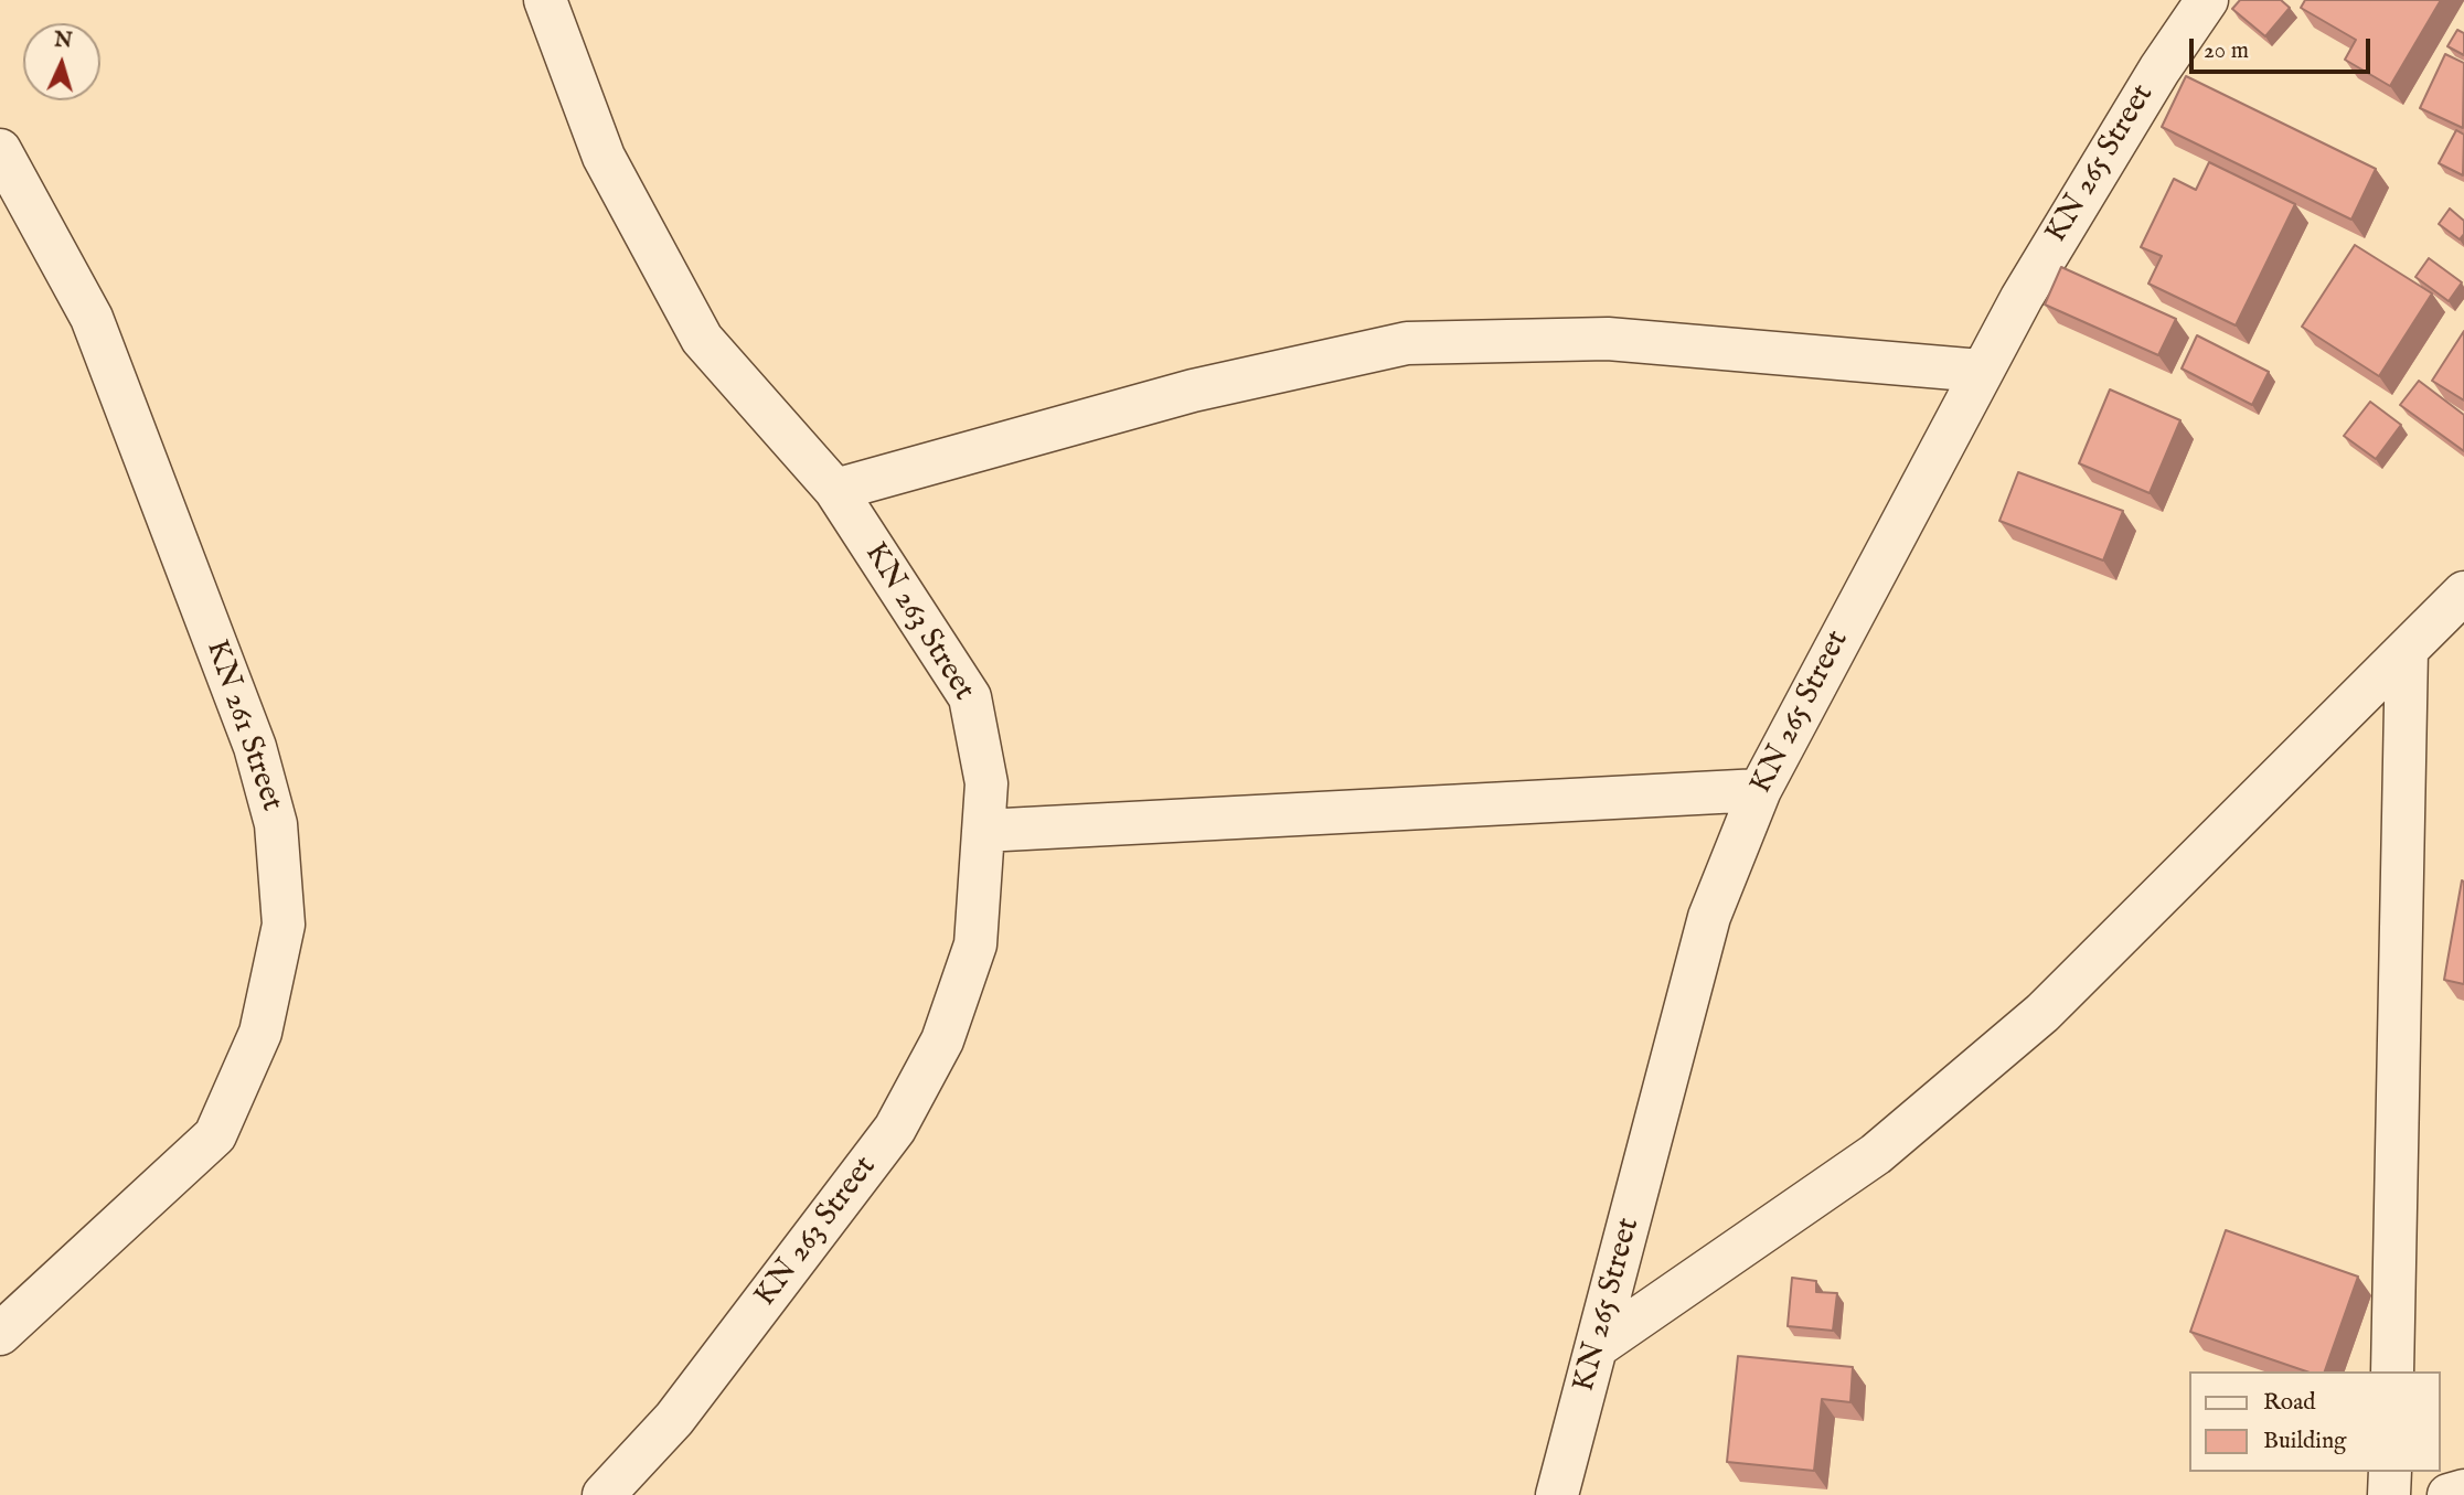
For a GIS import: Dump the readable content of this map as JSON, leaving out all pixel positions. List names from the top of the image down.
{
  "streets": {
    "street": ["KN 265 Street", "KN 263 Street", "KN 261 Street"]
  },
  "legend": ["Road", "Building"],
  "scale_bar": "20 m",
  "north": "top"
}
